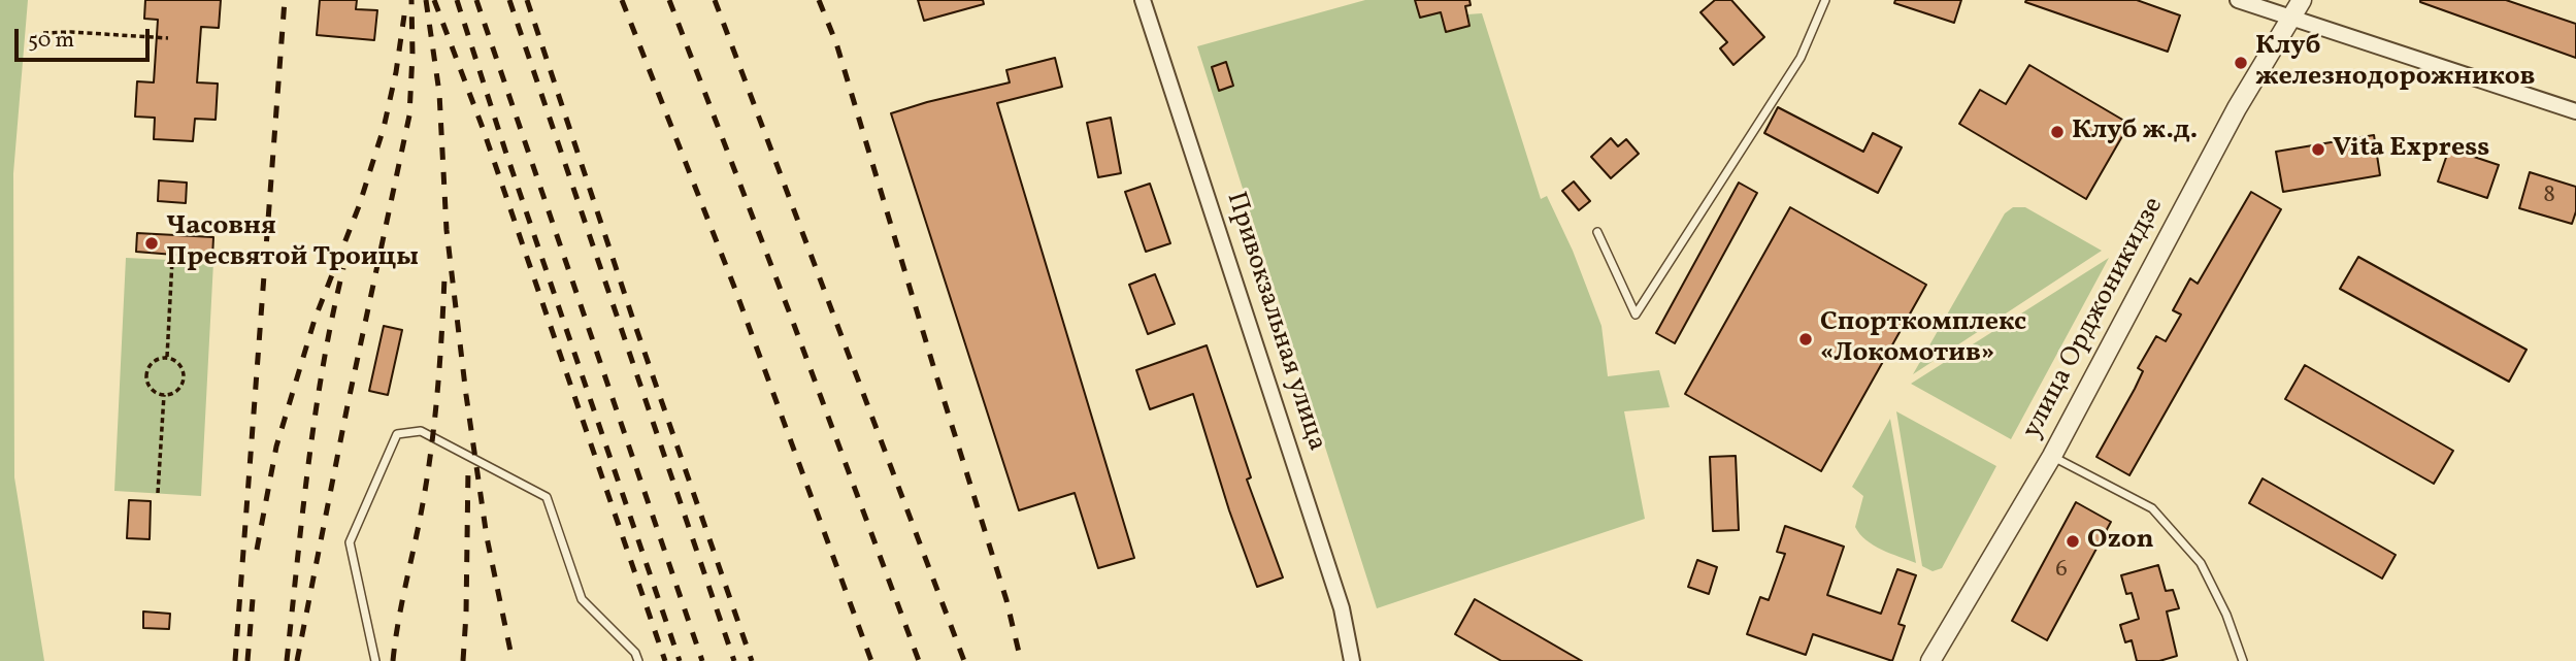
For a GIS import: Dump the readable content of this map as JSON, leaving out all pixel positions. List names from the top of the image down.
{
  "streets": {
    "street": ["улица Орджоникидзе", "Привокзальная улица"]
  },
  "places": [
    "Клуб железнодорожников",
    "Клуб ж.д.",
    "Vita Express",
    "Часовня Пресвятой Троицы",
    "Спорткомплекс «Локомотив»",
    "Ozon"
  ],
  "house_numbers": ["8", "6"],
  "scale_bar": "50 m"
}
